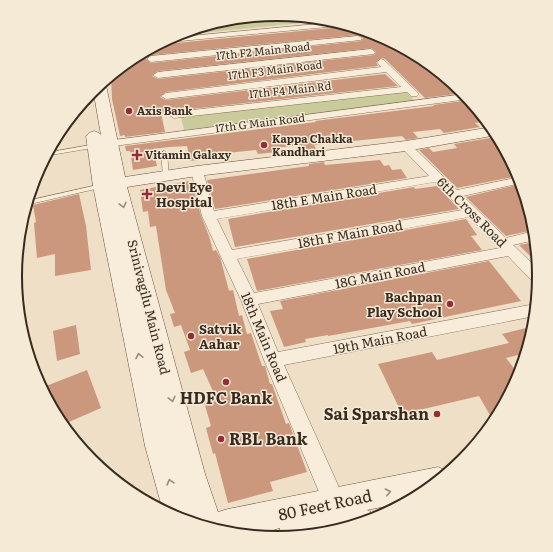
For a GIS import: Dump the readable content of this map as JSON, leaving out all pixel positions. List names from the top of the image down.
{
  "streets": {
    "main road": ["Srinivagilu Main Road", "80 Feet Road"],
    "street": [
      "17th F2 Main Road",
      "17th F3 Main Road",
      "17th F4 Main Rd",
      "17th G Main Road",
      "18th E Main Road",
      "6th Cross Road",
      "18th F Main Road",
      "18G Main Road",
      "18th Main Road",
      "19th Main Road"
    ]
  },
  "crossings": [
    ["17th F2 Main Road", "17th F3 Main Road"],
    ["17th G Main Road", "Srinivagilu Main Road"],
    ["18th E Main Road", "6th Cross Road"],
    ["18th E Main Road", "18th Main Road"],
    ["6th Cross Road", "18th F Main Road"],
    ["6th Cross Road", "18G Main Road"],
    ["18th F Main Road", "18th Main Road"],
    ["18G Main Road", "18th Main Road"],
    ["18th Main Road", "19th Main Road"],
    ["18th Main Road", "80 Feet Road"]
  ],
  "one_way": ["80 Feet Road"],
  "places": {
    "other": [
      "Axis Bank",
      "Kappa Chakka Kandhari",
      "Bachpan Play School",
      "Satvik Aahar",
      "HDFC Bank",
      "Sai Sparshan",
      "RBL Bank"
    ],
    "health": ["Vitamin Galaxy", "Devi Eye Hospital"]
  }
}
